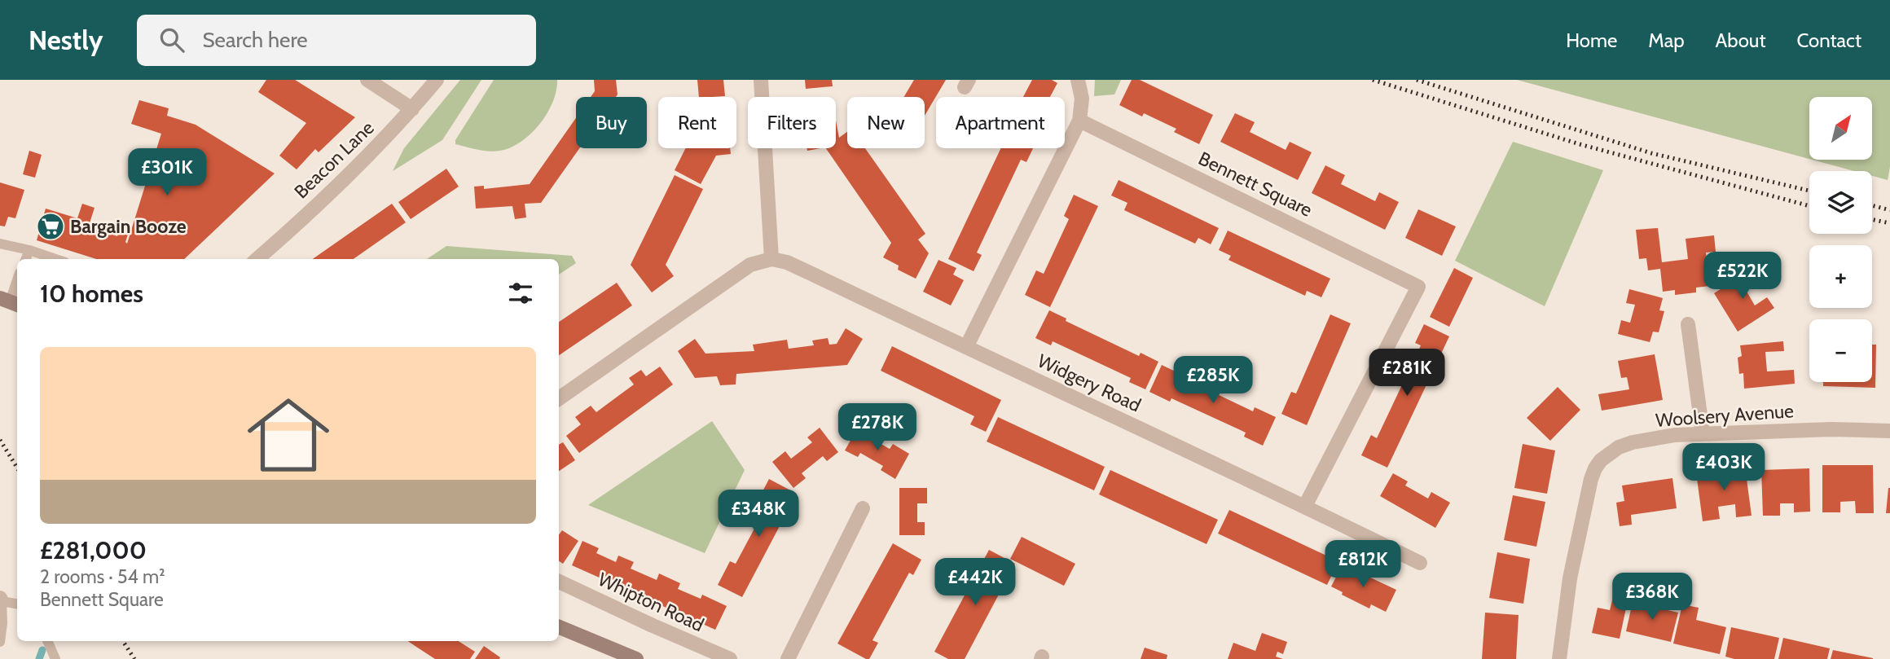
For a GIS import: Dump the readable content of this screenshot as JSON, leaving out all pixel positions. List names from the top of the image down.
{
  "streets": {
    "street": [
      "Beacon Lane",
      "Bennett Square",
      "Widgery Road",
      "Woolsery Avenue",
      "Whipton Road"
    ]
  },
  "crossings": [
    ["Bennett Square", "Widgery Road"]
  ],
  "places": {
    "supermarket": ["Bargain Booze"]
  },
  "north": "top right",
  "page": {
    "header": "Nestly",
    "search": "Search here",
    "nav": [
      "Home",
      "Map",
      "About",
      "Contact"
    ],
    "map_buttons": ["+", "−"],
    "chip": [
      "Buy",
      "Rent",
      "Filters",
      "New",
      "Apartment"
    ],
    "price": [
      "£301K",
      "£522K",
      "£281K",
      "£285K",
      "£278K",
      "£403K",
      "£348K",
      "£812K",
      "£442K",
      "£368K"
    ],
    "heading": "10 homes",
    "list": [
      {
        "name": "£281,000",
        "note": "2 rooms · 54 m² · Bennett Square"
      }
    ]
  }
}
